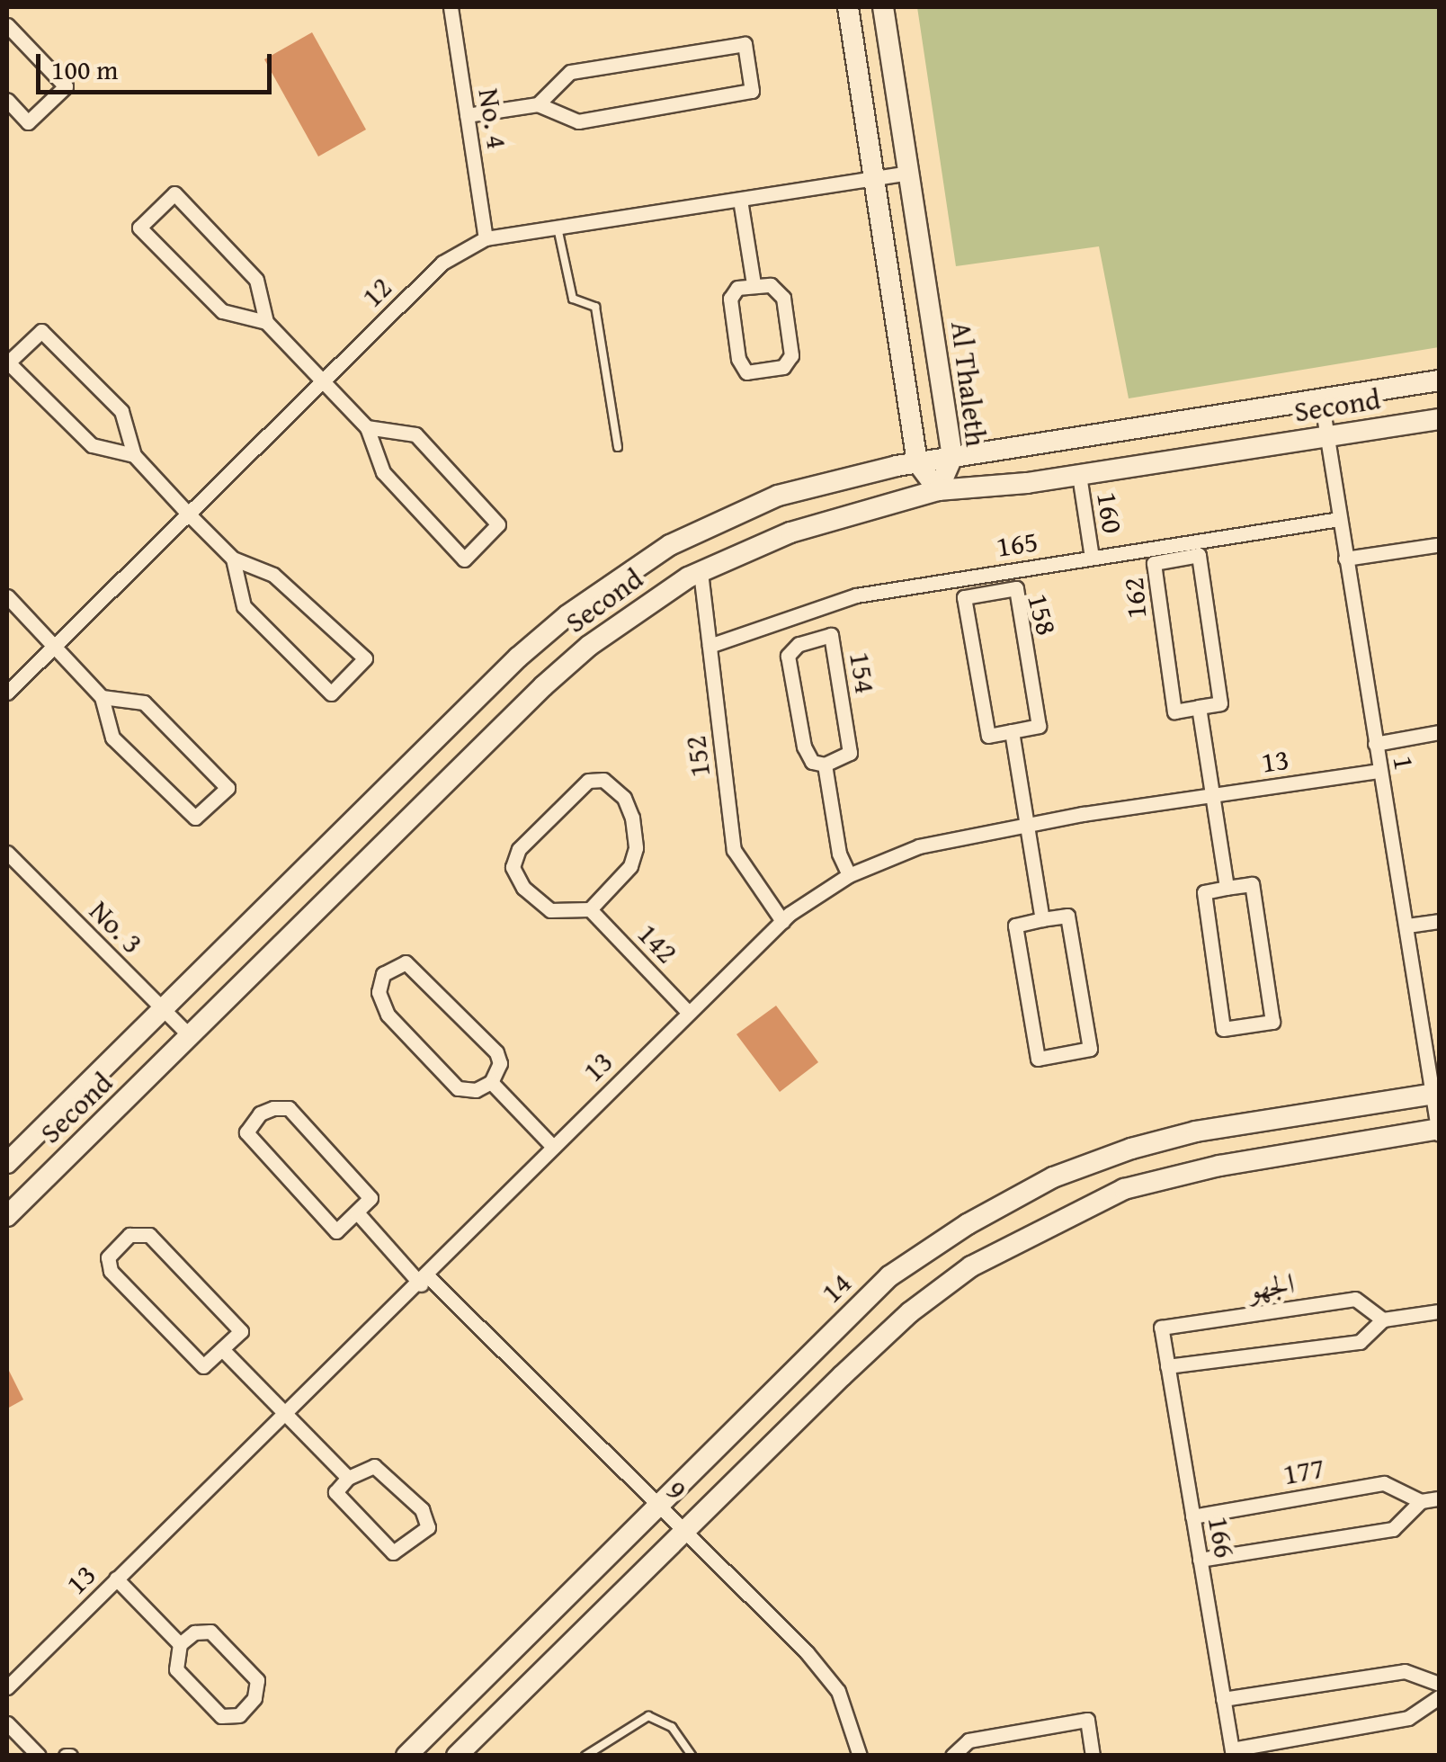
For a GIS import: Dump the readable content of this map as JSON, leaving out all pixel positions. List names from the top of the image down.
{
  "streets": {
    "street": [
      "No. 4",
      "12",
      "Al Thaleth",
      "Second",
      "160",
      "165",
      "162",
      "158",
      "154",
      "152",
      "13",
      "1",
      "No. 3",
      "142",
      "الجهو",
      "14",
      "177",
      "9",
      "166"
    ]
  },
  "crossings": [
    ["No. 4", "12"],
    ["12", "Al Thaleth"],
    ["Al Thaleth", "Second"],
    ["Second", "160"],
    ["Second", "152"],
    ["Second", "1"],
    ["Second", "No. 3"],
    ["160", "165"],
    ["165", "152"],
    ["165", "1"],
    ["154", "13"],
    ["152", "13"],
    ["13", "1"],
    ["13", "142"],
    ["13", "9"],
    ["1", "14"],
    ["الجهو", "166"],
    ["14", "9"],
    ["177", "166"]
  ],
  "scale_bar": "100 m"
}
